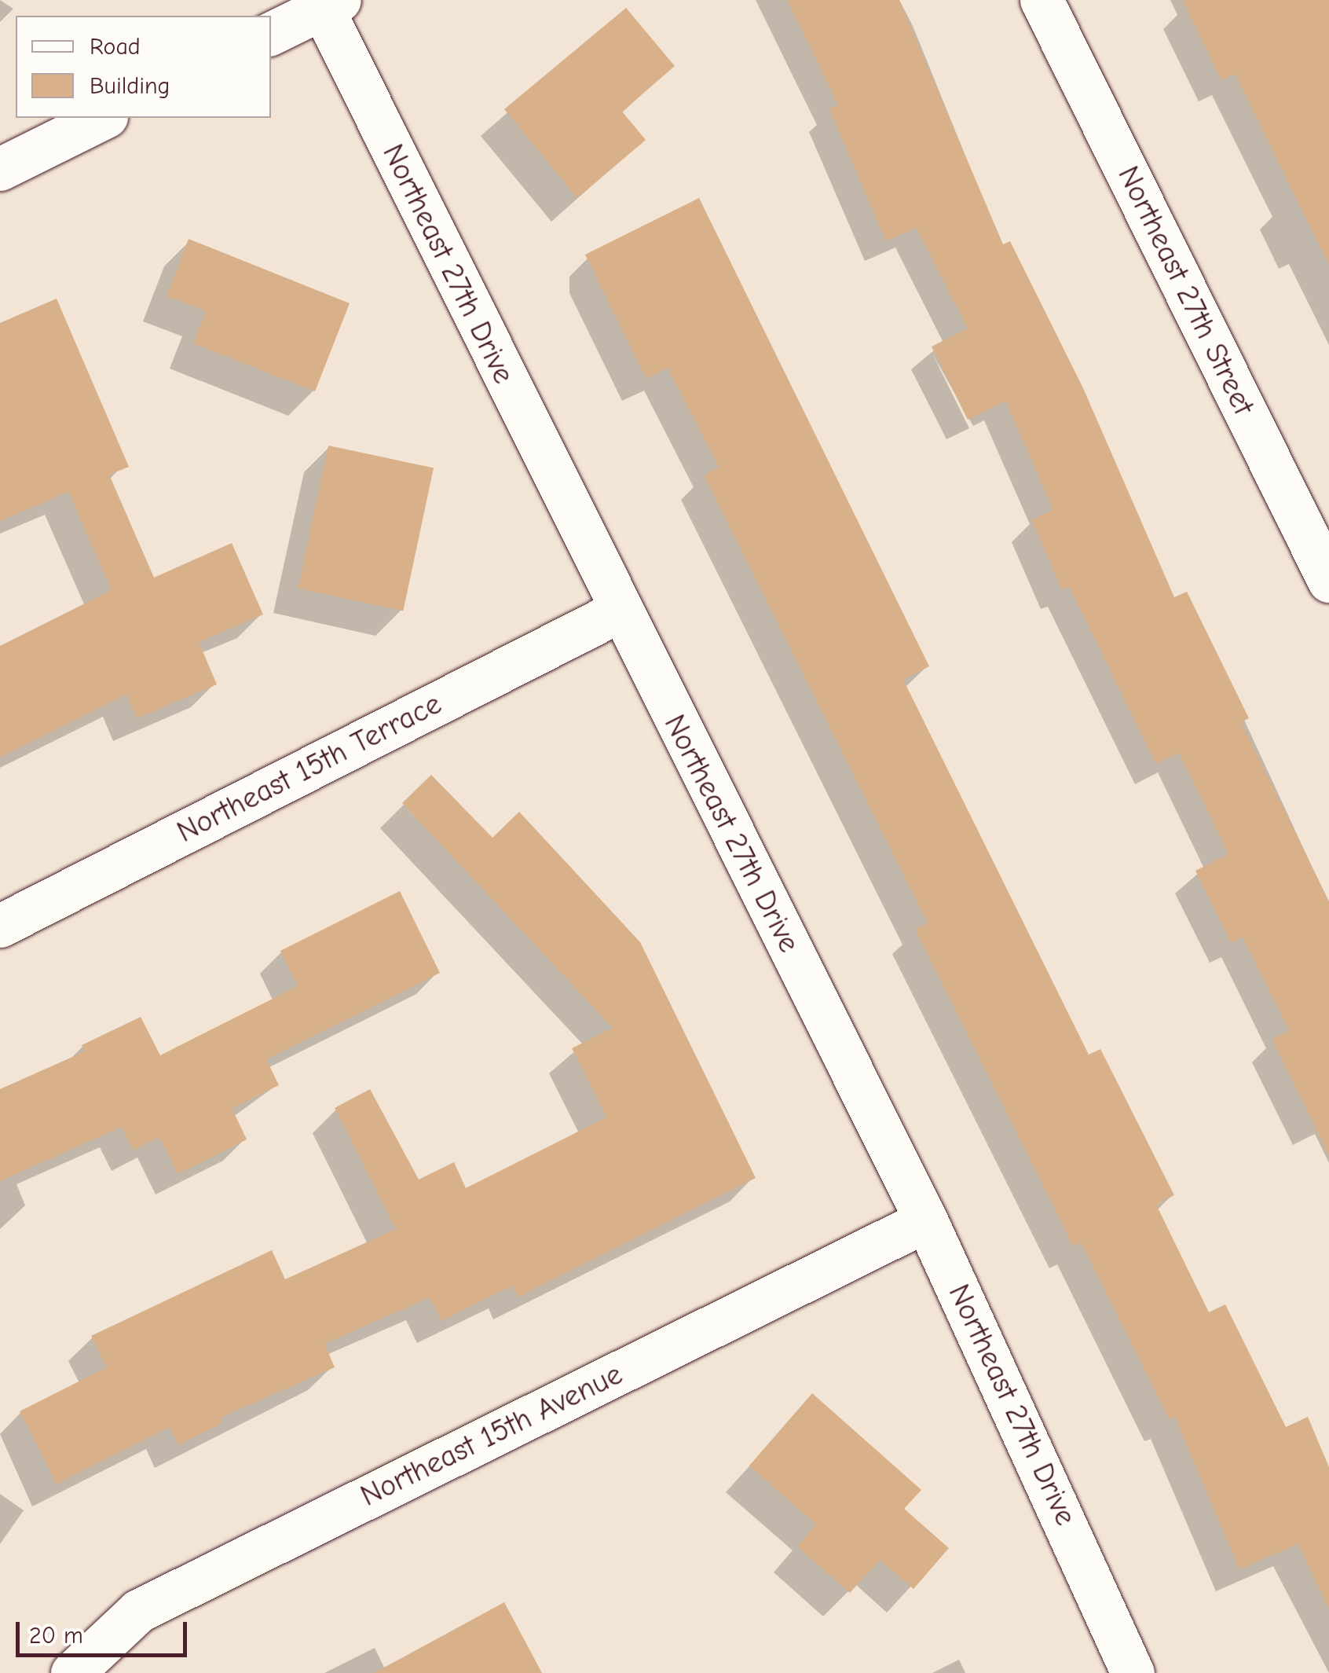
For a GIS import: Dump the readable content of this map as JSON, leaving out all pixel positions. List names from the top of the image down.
{
  "streets": {
    "street": [
      "Northeast 27th Drive",
      "Northeast 27th Street",
      "Northeast 15th Terrace",
      "Northeast 15th Avenue"
    ]
  },
  "crossings": [
    ["Northeast 27th Drive", "Northeast 15th Terrace"],
    ["Northeast 27th Drive", "Northeast 15th Avenue"]
  ],
  "legend": ["Road", "Building"],
  "scale_bar": "20 m"
}
